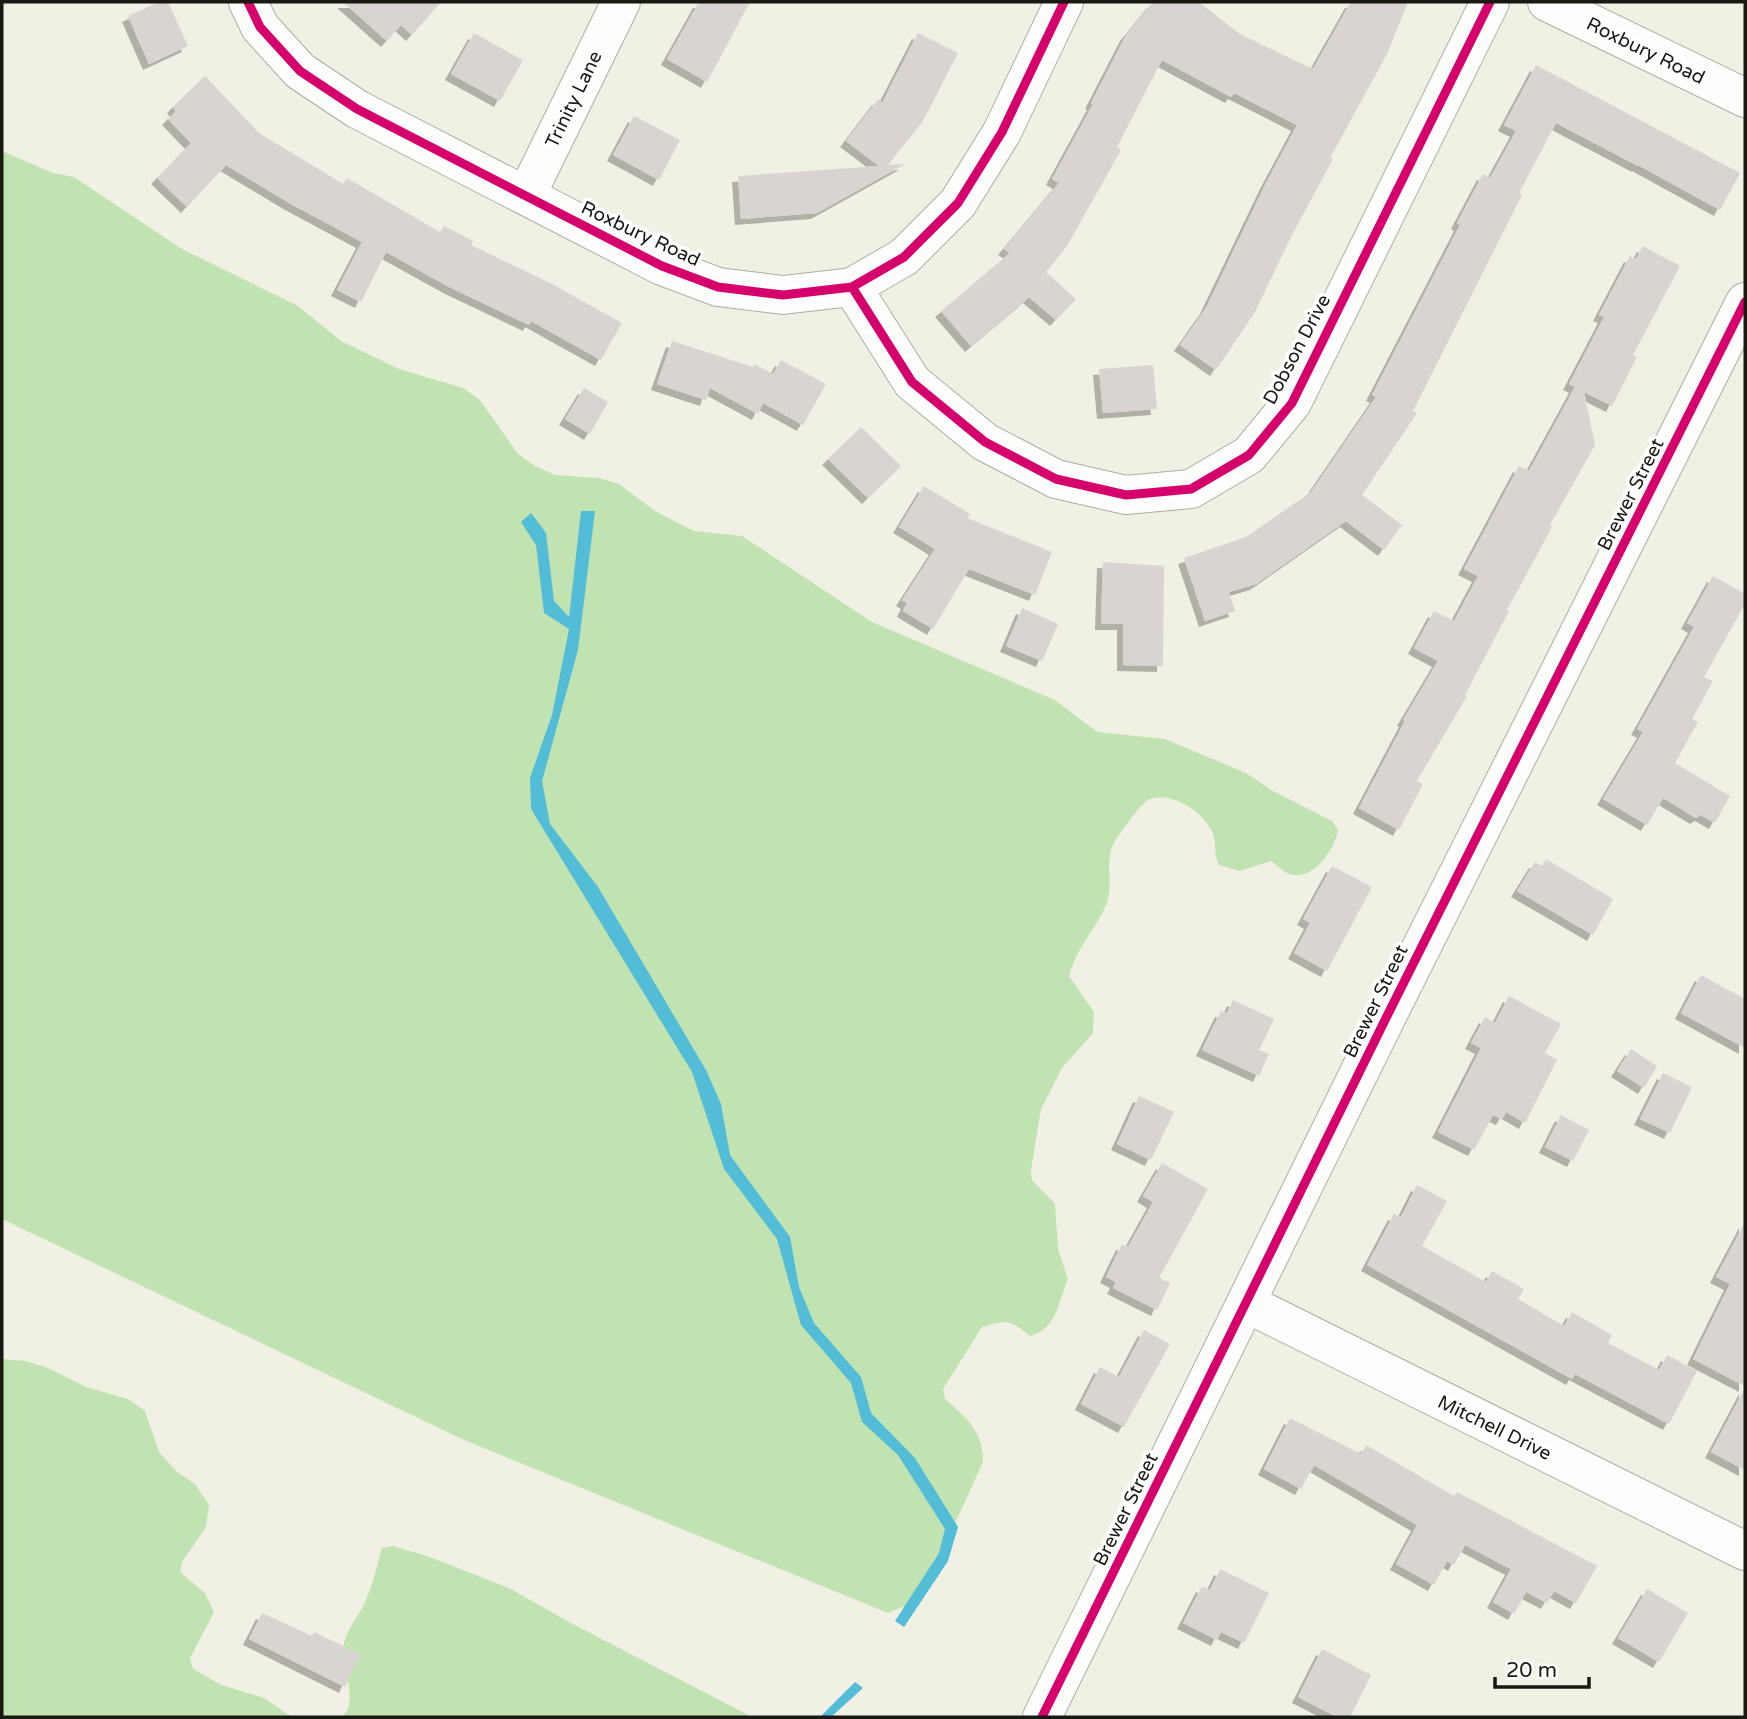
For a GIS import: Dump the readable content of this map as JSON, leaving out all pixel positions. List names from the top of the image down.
{
  "streets": {
    "street": [
      "Roxbury Road",
      "Trinity Lane",
      "Dobson Drive",
      "Brewer Street",
      "Mitchell Drive"
    ]
  },
  "crossings": [
    ["Roxbury Road", "Trinity Lane"],
    ["Roxbury Road", "Dobson Drive"],
    ["Brewer Street", "Mitchell Drive"]
  ],
  "scale_bar": "20 m"
}
